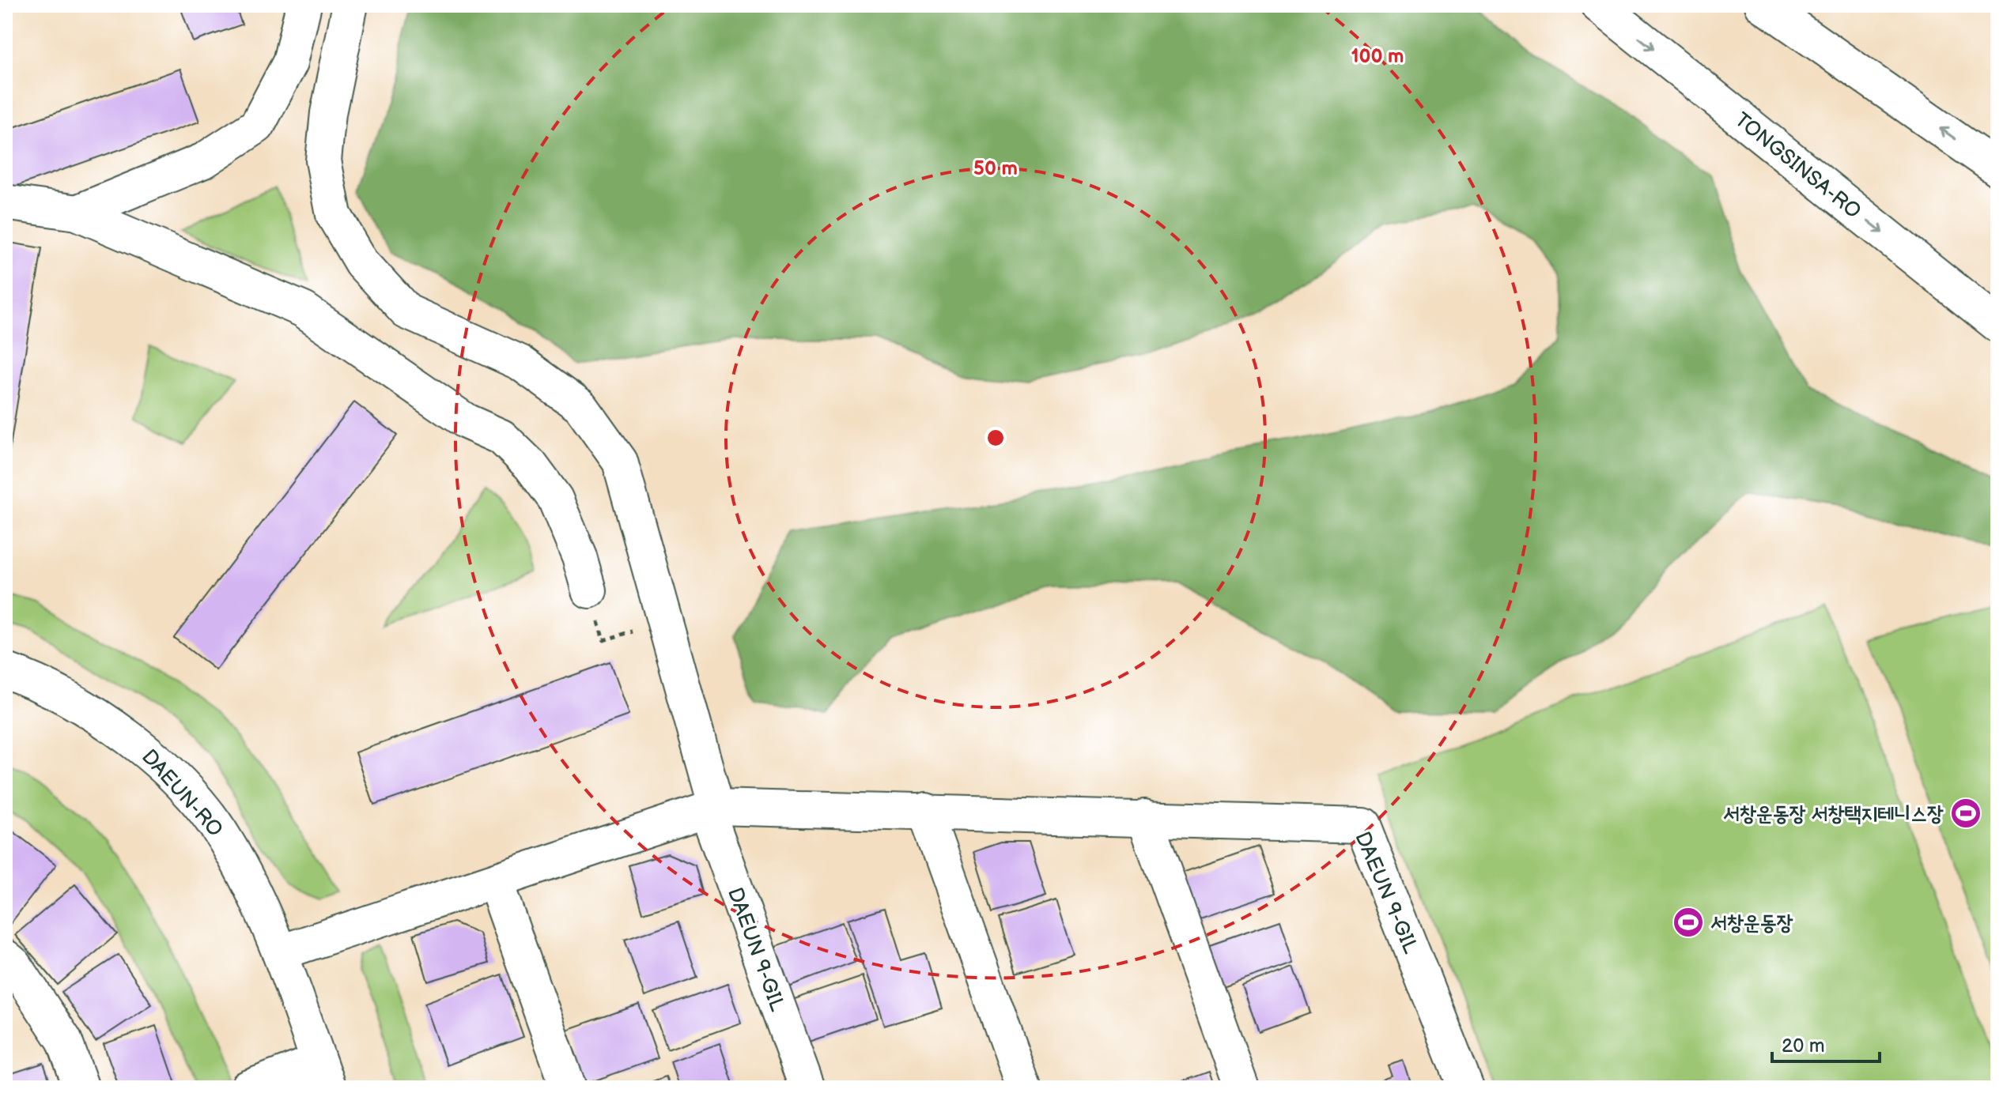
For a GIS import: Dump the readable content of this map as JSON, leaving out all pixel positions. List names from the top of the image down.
{
  "streets": {
    "main road": ["TONGSINSA-RO", "DAEUN-RO", "DAEUN 9-GIL"]
  },
  "crossings": [
    ["DAEUN-RO", "DAEUN 9-GIL"]
  ],
  "places": {
    "sports": ["서창운동장 서창택지테니스장", "서창운동장"]
  },
  "scale_bar": "20 m",
  "rings": ["100 m", "50 m"]
}
